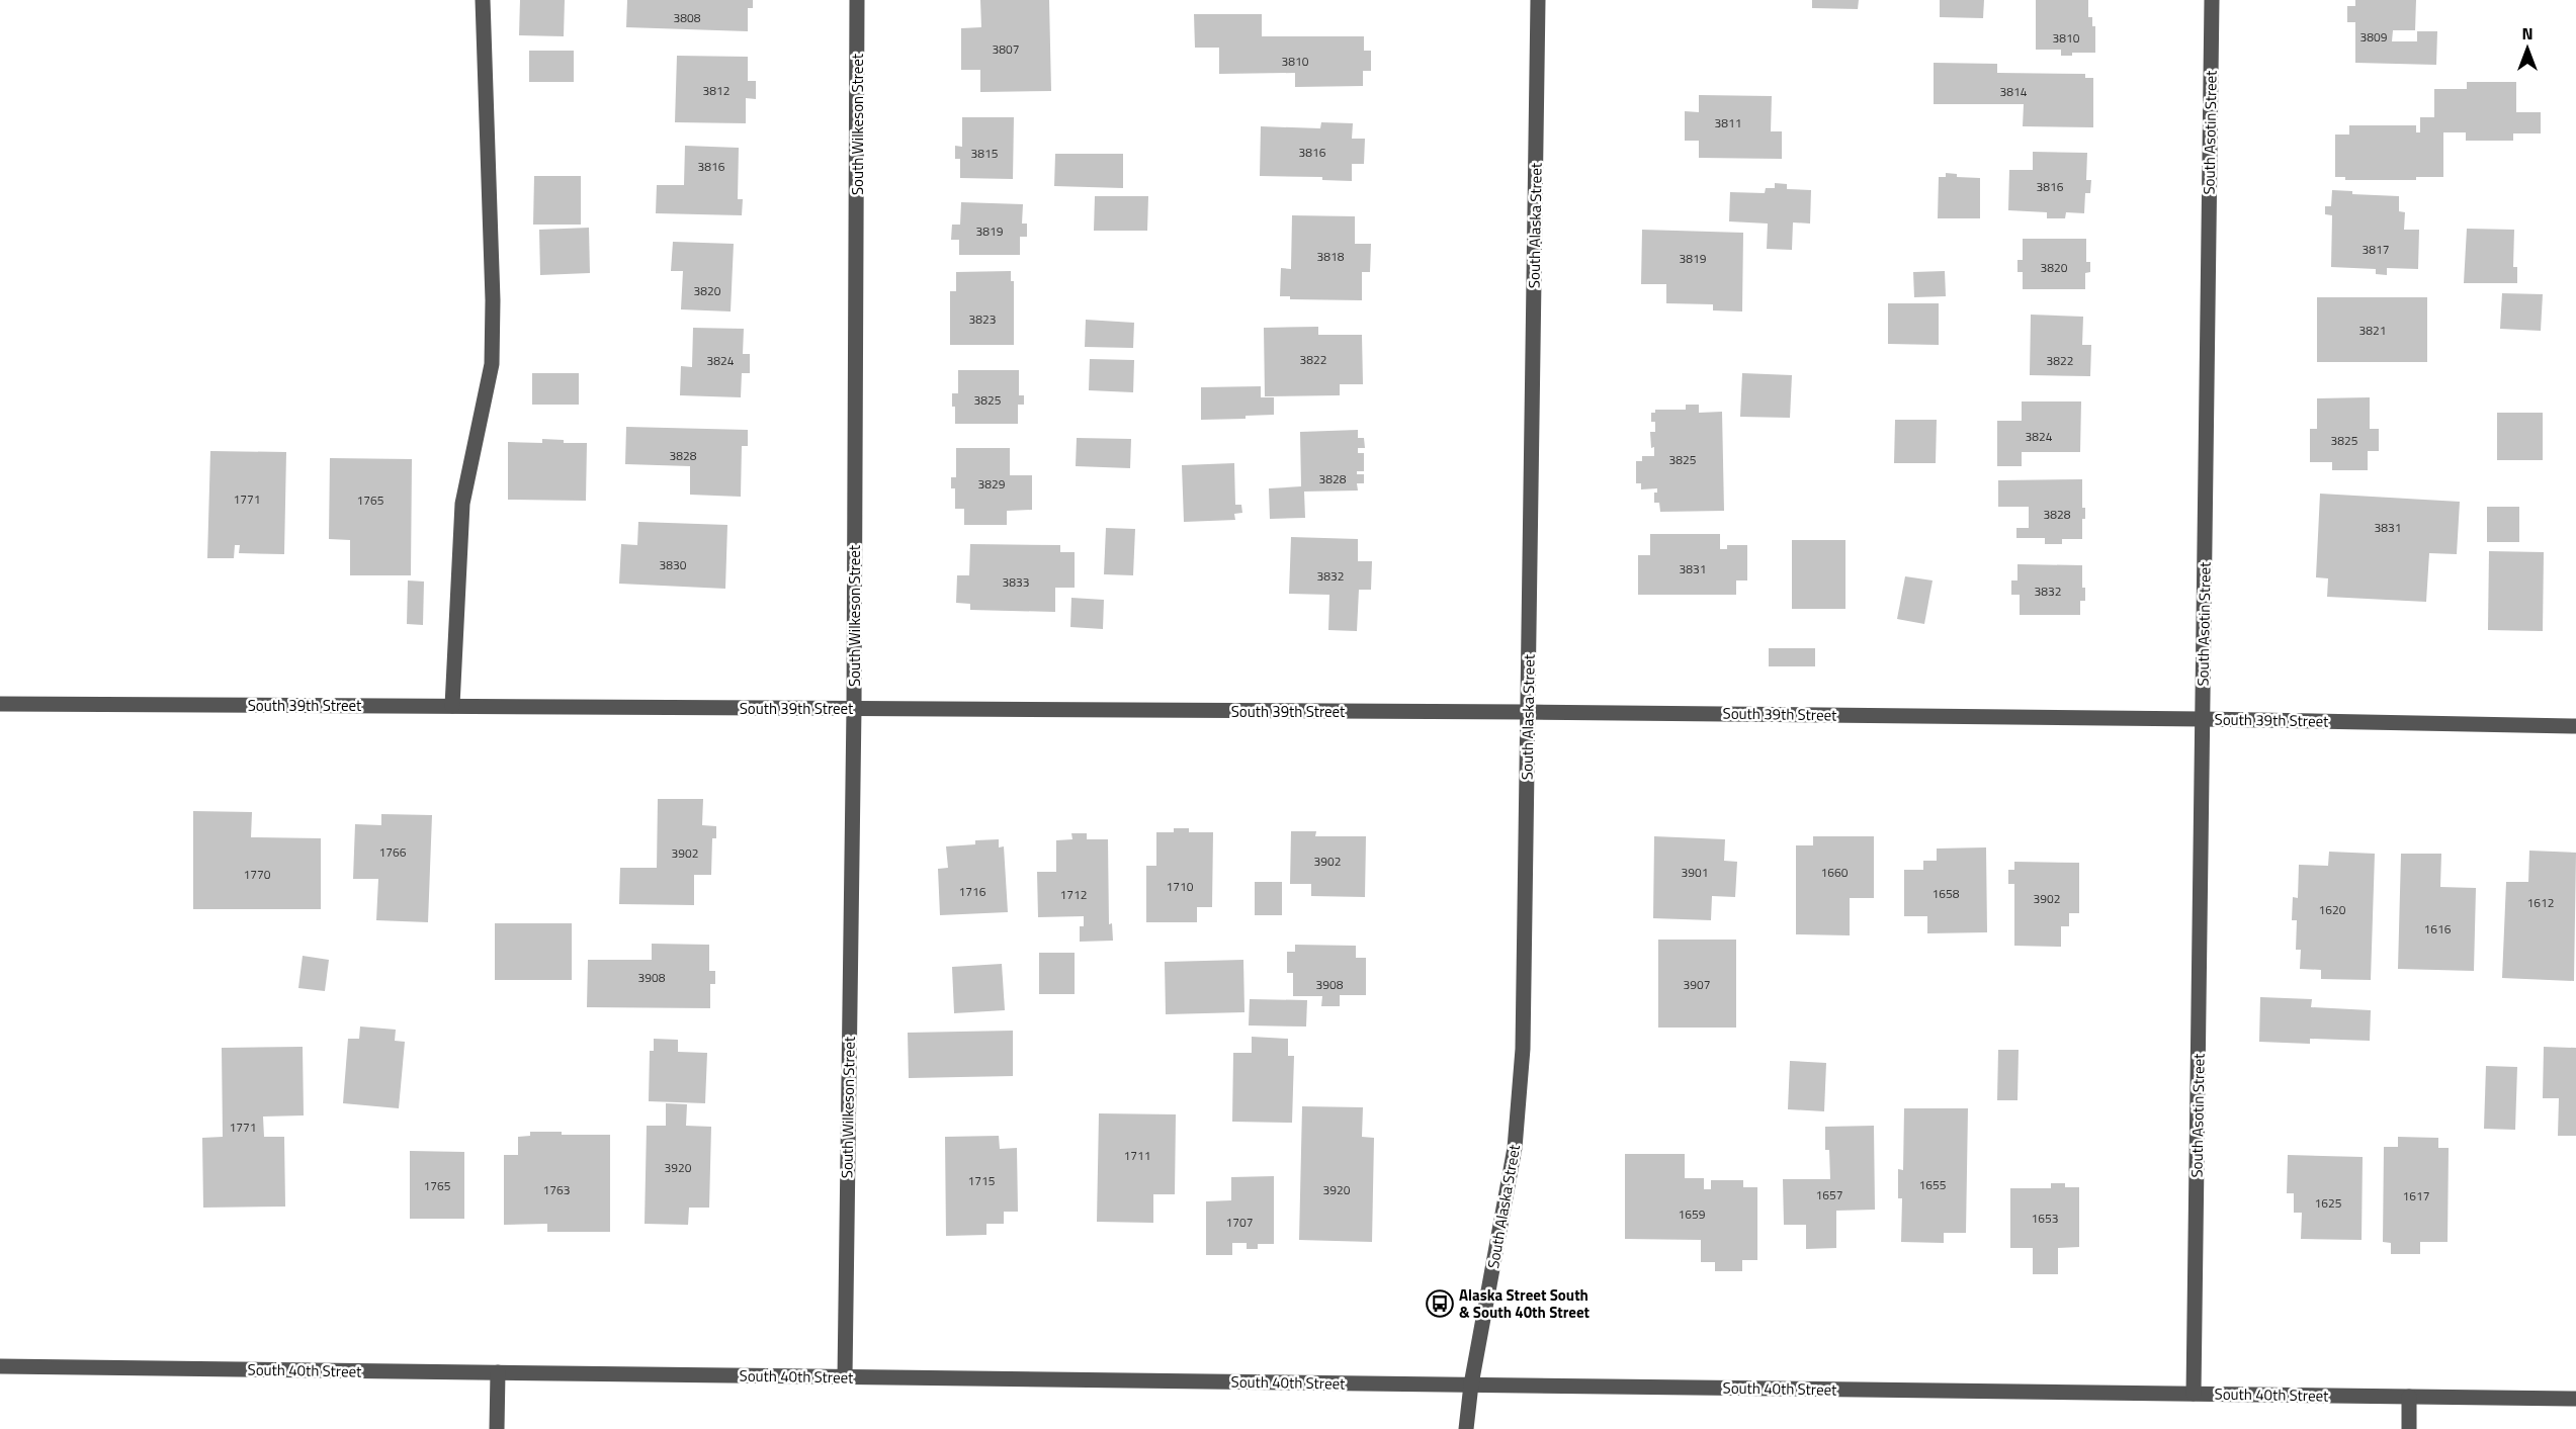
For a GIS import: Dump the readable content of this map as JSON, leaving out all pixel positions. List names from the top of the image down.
{
  "streets": {
    "street": [
      "South Wilkeson Street",
      "South Asotin Street",
      "South Alaska Street",
      "South 39th Street",
      "South 40th Street"
    ]
  },
  "crossings": [
    ["South Wilkeson Street", "South 39th Street"],
    ["South Wilkeson Street", "South 40th Street"],
    ["South Asotin Street", "South 39th Street"],
    ["South Asotin Street", "South 40th Street"],
    ["South Alaska Street", "South 39th Street"],
    ["South Alaska Street", "South 40th Street"]
  ],
  "places": {
    "bus stop": ["Alaska Street South & South 40th Street"]
  },
  "house_numbers": [
    "3808",
    "3809",
    "3810",
    "3807",
    "3810",
    "3812",
    "3814",
    "3811",
    "3816",
    "3815",
    "3816",
    "3816",
    "3819",
    "3817",
    "3818",
    "3819",
    "3820",
    "3820",
    "3823",
    "3821",
    "3822",
    "3824",
    "3822",
    "3825",
    "3824",
    "3825",
    "3828",
    "3825",
    "3828",
    "3829",
    "1771",
    "1765",
    "3828",
    "3831",
    "3830",
    "3831",
    "3832",
    "3833",
    "3832",
    "1766",
    "3902",
    "3902",
    "3901",
    "1660",
    "1770",
    "1710",
    "1716",
    "1658",
    "1712",
    "3902",
    "1612",
    "1620",
    "1616",
    "3908",
    "3908",
    "3907",
    "1771",
    "1711",
    "3920",
    "1715",
    "1655",
    "1765",
    "1763",
    "3920",
    "1657",
    "1617",
    "1625",
    "1659",
    "1653",
    "1707"
  ],
  "north": "top"
}
